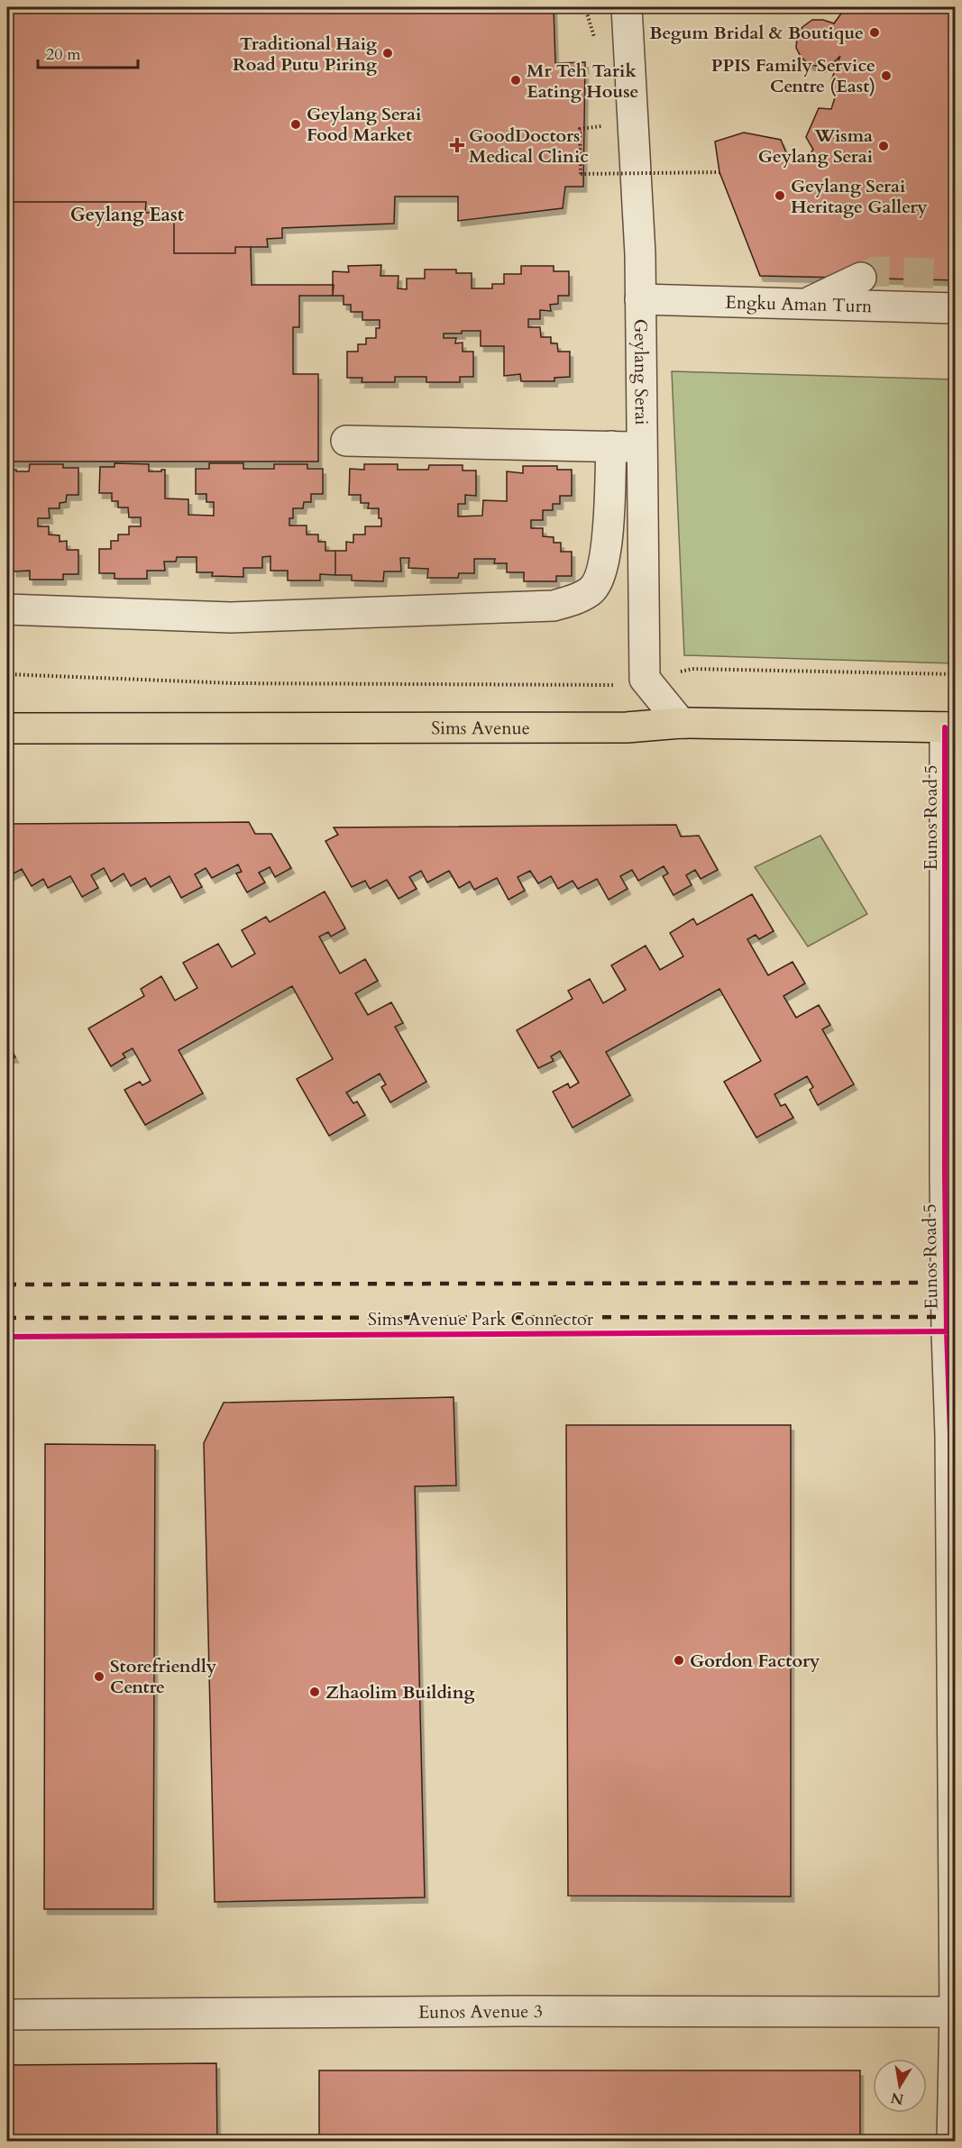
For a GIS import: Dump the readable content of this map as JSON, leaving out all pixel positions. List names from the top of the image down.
{
  "streets": {
    "main road": ["Sims Avenue"],
    "street": [
      "Engku Aman Turn",
      "Geylang Serai",
      "Eunos Road 5",
      "Eunos Avenue 3"
    ],
    "cycle path": ["Sims Avenue Park Connector"]
  },
  "crossings": [
    ["Engku Aman Turn", "Geylang Serai"],
    ["Sims Avenue", "Eunos Road 5"],
    ["Eunos Road 5", "Eunos Avenue 3"]
  ],
  "districts": ["Geylang East"],
  "places": {
    "other": [
      "Begum Bridal & Boutique",
      "Traditional Haig Road Putu Piring",
      "PPIS Family Service Centre (East)",
      "Mr Teh Tarik Eating House",
      "Geylang Serai Food Market",
      "Wisma Geylang Serai",
      "Geylang Serai Heritage Gallery",
      "Gordon Factory",
      "Storefriendly Centre",
      "Zhaolim Building"
    ],
    "health": ["GoodDoctors Medical Clinic"]
  },
  "scale_bar": "20 m",
  "north": "bottom"
}
